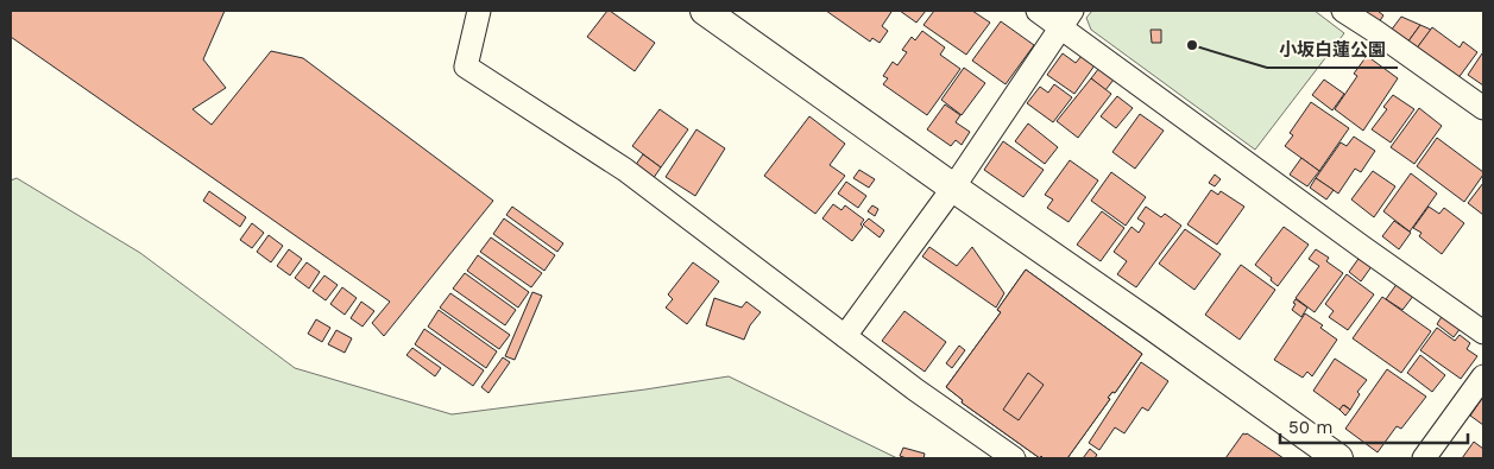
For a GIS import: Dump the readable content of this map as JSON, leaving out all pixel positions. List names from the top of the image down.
{
  "places": ["小坂白蓮公園"],
  "scale_bar": "50 m"
}
